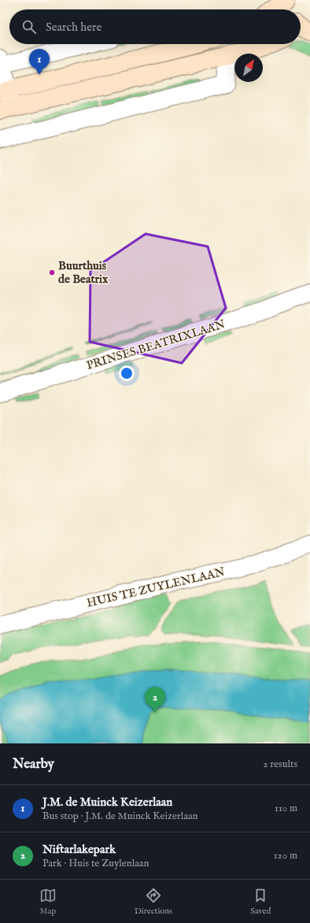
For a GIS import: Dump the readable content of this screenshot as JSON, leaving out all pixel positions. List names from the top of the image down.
{
  "streets": {
    "street": ["PRINSES BEATRIXLAAN", "HUIS TE ZUYLENLAAN"]
  },
  "places": ["Buurthuis de Beatrix"],
  "north": "top right",
  "page": {
    "search": "Search here",
    "pins": ["1", "2"],
    "heading": ["Nearby", "2 results"],
    "list": [
      {
        "mark": "1",
        "name": "J.M. de Muinck Keizerlaan",
        "note": "Bus stop · J.M. de Muinck Keizerlaan",
        "value": "110 m"
      },
      {
        "mark": "2",
        "name": "Niftarlakepark",
        "note": "Park · Huis te Zuylenlaan",
        "value": "120 m"
      }
    ],
    "nav": ["Map", "Directions", "Saved"]
  }
}
